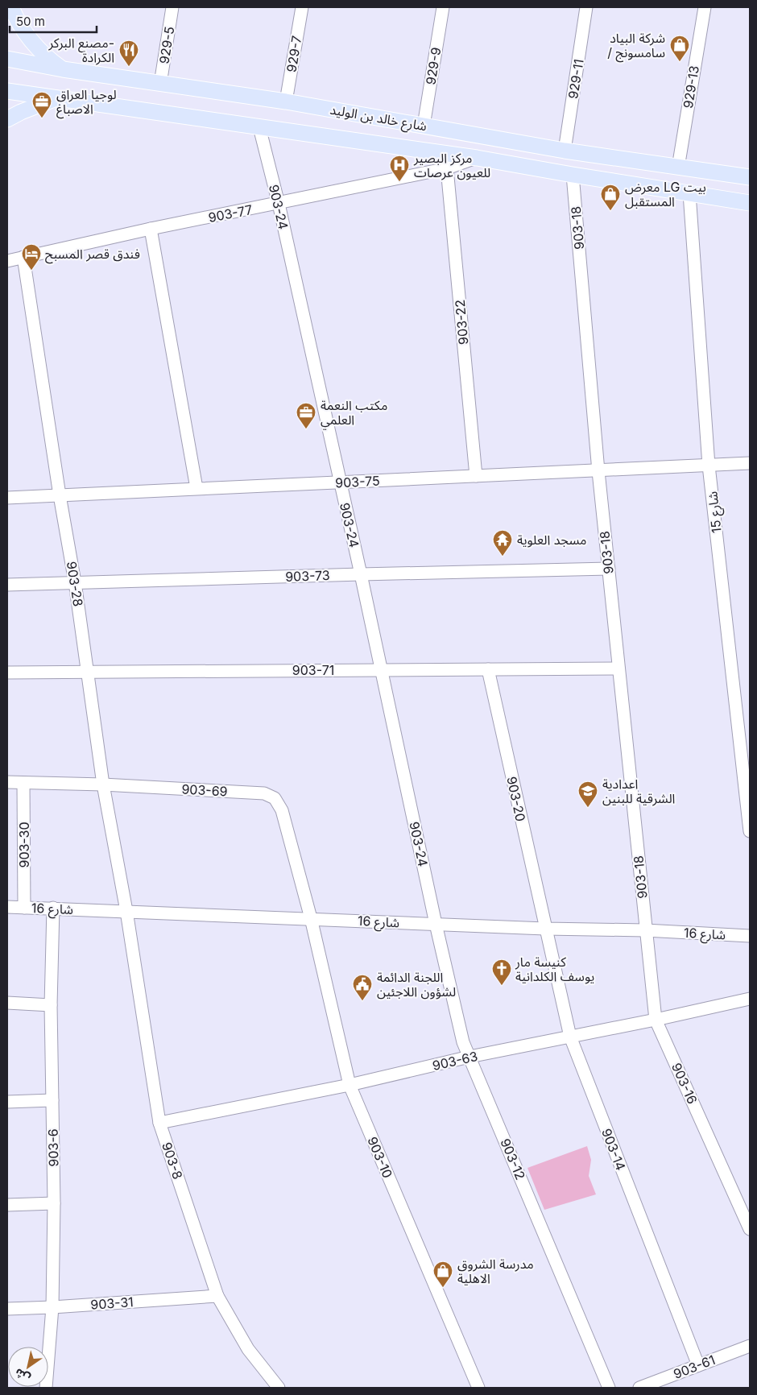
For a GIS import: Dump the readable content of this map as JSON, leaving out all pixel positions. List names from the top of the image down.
{
  "streets": {
    "main road": ["شارع خالد بن الوليد"],
    "street": [
      "929-5",
      "929-7",
      "929-9",
      "929-11",
      "929-13",
      "903-24",
      "903-77",
      "903-18",
      "903-22",
      "903-75",
      "شارع 15",
      "903-73",
      "903-28",
      "903-71",
      "903-69",
      "903-20",
      "903-30",
      "شارع 16",
      "903-63",
      "903-16",
      "903-6",
      "903-14",
      "903-10",
      "903-12",
      "903-8",
      "903-31",
      "903-61"
    ]
  },
  "crossings": [
    ["929-5", "شارع خالد بن الوليد"],
    ["929-7", "شارع خالد بن الوليد"],
    ["929-9", "شارع خالد بن الوليد"],
    ["929-11", "شارع خالد بن الوليد"],
    ["929-13", "شارع خالد بن الوليد"],
    ["شارع خالد بن الوليد", "903-24"],
    ["شارع خالد بن الوليد", "903-77"],
    ["شارع خالد بن الوليد", "903-18"],
    ["شارع خالد بن الوليد", "شارع 15"],
    ["903-24", "903-77"],
    ["903-24", "903-75"],
    ["903-24", "903-73"],
    ["903-24", "903-71"],
    ["903-24", "شارع 16"],
    ["903-24", "903-12"],
    ["903-77", "903-22"],
    ["903-77", "903-28"],
    ["903-18", "903-75"],
    ["903-18", "903-73"],
    ["903-18", "903-71"],
    ["903-18", "شارع 16"],
    ["903-18", "903-16"],
    ["903-22", "903-75"],
    ["903-75", "شارع 15"],
    ["903-75", "903-28"],
    ["903-73", "903-28"],
    ["903-28", "903-71"],
    ["903-28", "903-69"],
    ["903-28", "شارع 16"],
    ["903-28", "903-8"],
    ["903-71", "903-20"],
    ["903-69", "903-30"],
    ["903-69", "شارع 16"],
    ["903-69", "903-10"],
    ["903-20", "شارع 16"],
    ["903-20", "903-14"],
    ["903-30", "شارع 16"],
    ["شارع 16", "903-16"],
    ["شارع 16", "903-6"],
    ["شارع 16", "903-14"],
    ["شارع 16", "903-10"],
    ["شارع 16", "903-12"],
    ["شارع 16", "903-8"],
    ["903-63", "903-16"],
    ["903-63", "903-14"],
    ["903-63", "903-10"],
    ["903-63", "903-12"],
    ["903-63", "903-8"],
    ["903-6", "903-31"],
    ["903-14", "903-61"],
    ["903-8", "903-31"]
  ],
  "places": {
    "shop": ["شركة البياد / سامسونج", "معرض LG بيت المستقبل", "مدرسة الشروق الاهلية"],
    "restaurant": ["مصنع البركر- الكرادة"],
    "office": ["لوجيا العراق الاصباغ", "مكتب النعمة العلمي"],
    "hospital": ["مركز البصير للعيون عرصات"],
    "hotel": ["فندق قصر المسبح"],
    "temple": ["مسجد العلوية"],
    "school or university": ["اعدادية الشرقية للبنين"],
    "church": ["كنيسة مار يوسف الكلدانية"],
    "public building": ["اللجنة الدائمة لشؤون اللاجئين"]
  },
  "scale_bar": "50 m",
  "north": "bottom left"
}
